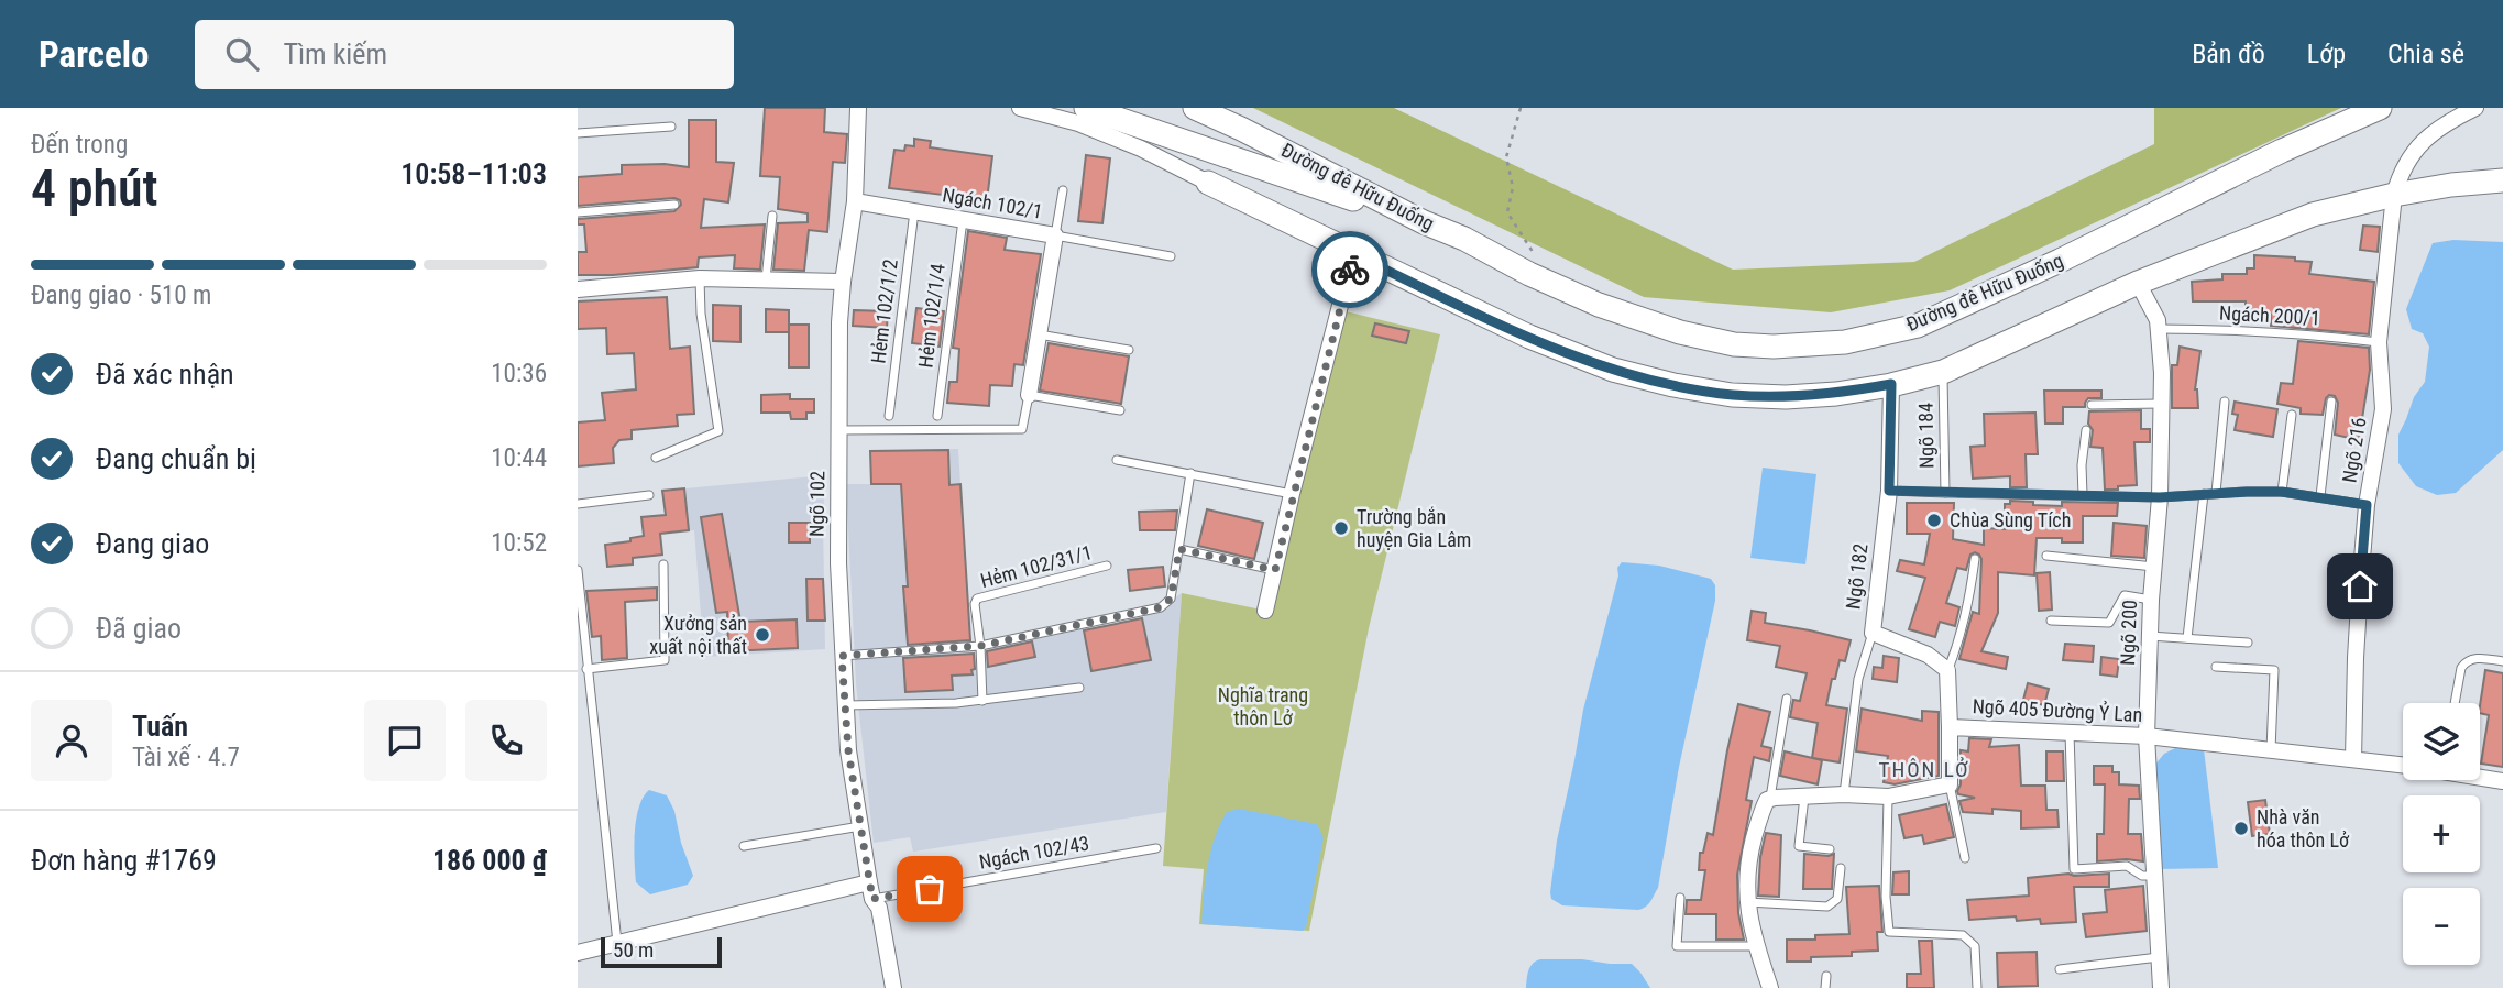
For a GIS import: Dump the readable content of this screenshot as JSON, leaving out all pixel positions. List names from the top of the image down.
{
  "streets": {
    "main road": ["Đường đê Hữu Đuống"],
    "street": [
      "Ngách 102/1",
      "Ngõ 216",
      "Ngõ 102",
      "Ngõ 182",
      "Ngõ 200",
      "Ngõ 405 Đường Ỷ Lan"
    ],
    "lane": [
      "Hẻm 102/1/2",
      "Hẻm 102/1/4",
      "Ngách 200/1",
      "Ngõ 184",
      "Hẻm 102/31/1",
      "Ngách 102/43"
    ]
  },
  "crossings": [
    ["Ngách 102/1", "Hẻm 102/1/2"],
    ["Ngách 102/1", "Hẻm 102/1/4"],
    ["Ngách 102/1", "Ngõ 102"],
    ["Ngách 200/1", "Ngõ 216"],
    ["Ngách 200/1", "Ngõ 200"],
    ["Ngõ 184", "Ngõ 216"],
    ["Ngõ 184", "Ngõ 200"],
    ["Ngõ 216", "Ngõ 405 Đường Ỷ Lan"],
    ["Ngõ 102", "Ngách 102/43"],
    ["Ngõ 200", "Ngõ 405 Đường Ỷ Lan"]
  ],
  "districts": ["THÔN LỞ"],
  "parks": ["Nghĩa trang thôn Lở"],
  "places": [
    "Chùa Sùng Tích",
    "Trường bắn huyện Gia Lâm",
    "Xưởng sản xuất nội thất",
    "Nhà văn hóa thôn Lở"
  ],
  "scale_bar": "50 m",
  "page": {
    "header": "Parcelo",
    "search": "Tìm kiếm",
    "nav": ["Bản đồ", "Lớp", "Chia sẻ"],
    "heading": ["4 phút", "Đến trong", "10:58–11:03"],
    "panel": [
      "Tuấn",
      "Tài xế · 4.7",
      "Đơn hàng #1769",
      "186 000 ₫"
    ],
    "bar": "Đang giao · 510 m",
    "list": [
      ["Đã xác nhận", "10:36"],
      ["Đang chuẩn bị", "10:44"],
      ["Đang giao", "10:52"],
      "Đã giao"
    ],
    "map_buttons": ["+", "−"],
    "scale": "50 m"
  }
}
